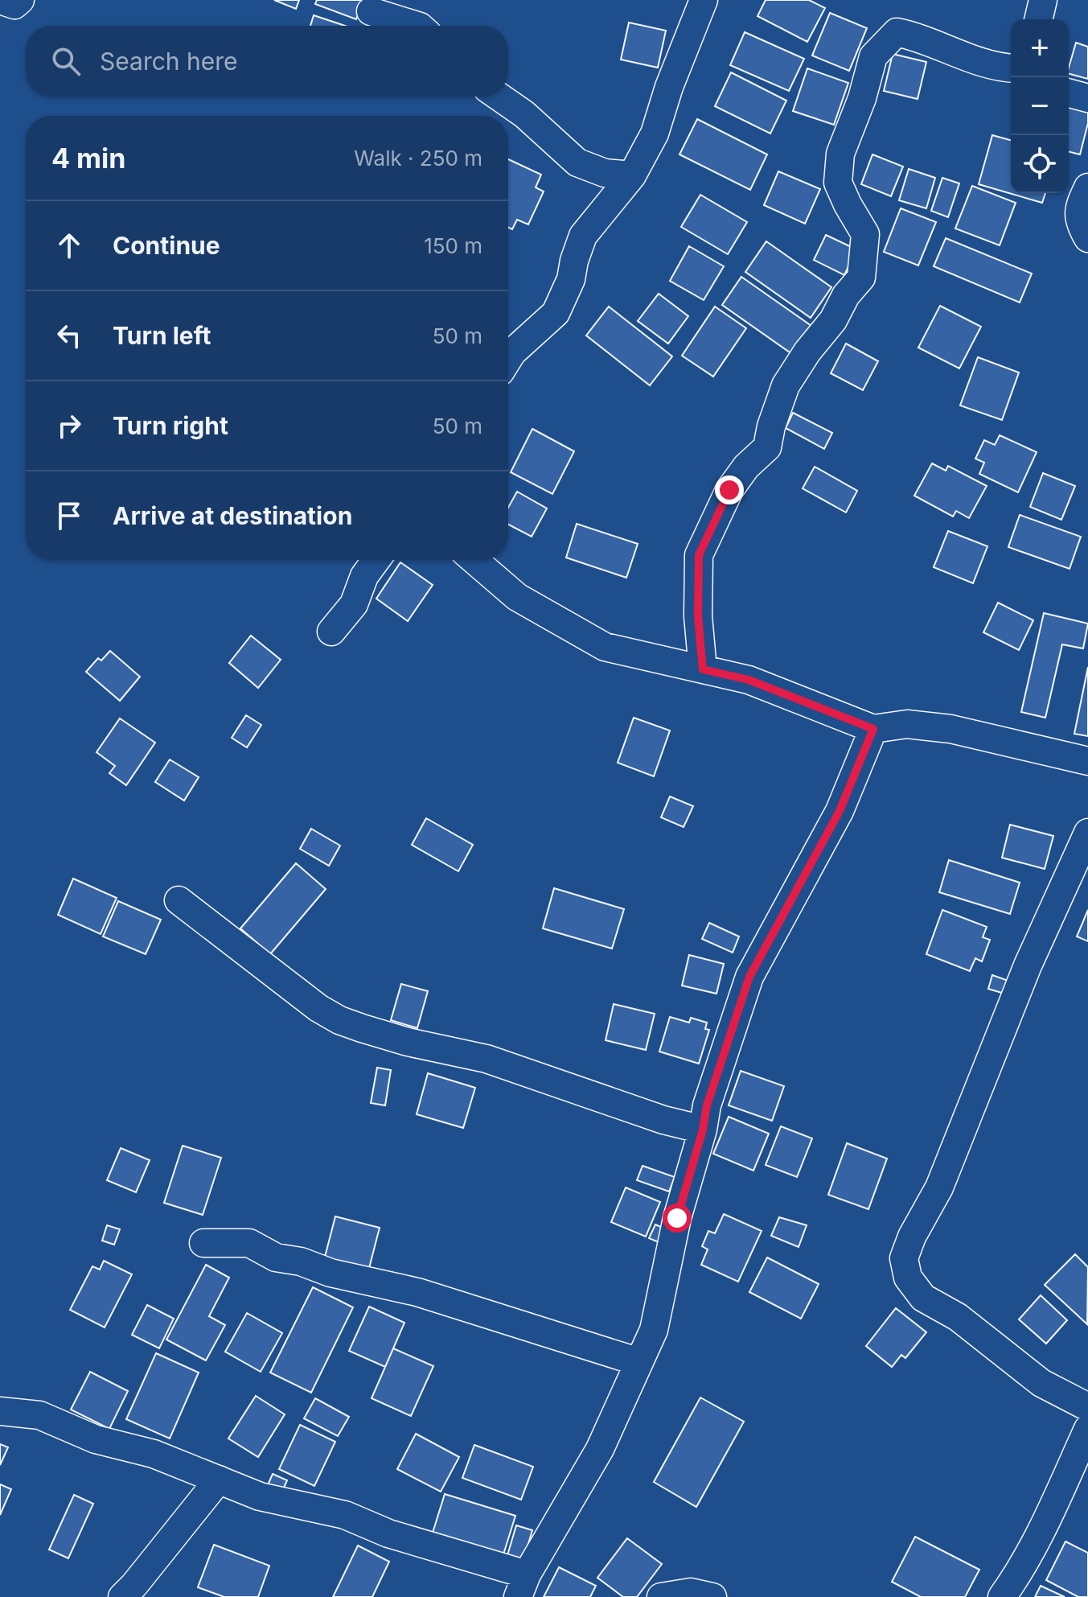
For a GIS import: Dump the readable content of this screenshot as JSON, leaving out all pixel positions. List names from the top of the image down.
{
  "page": {
    "map_buttons": ["+", "−"],
    "search": "Search here",
    "heading": ["4 min", "Walk · 250 m"],
    "list": [
      ["Continue", "150 m"],
      ["Turn left", "50 m"],
      ["Turn right", "50 m"],
      "Arrive at destination"
    ]
  }
}
